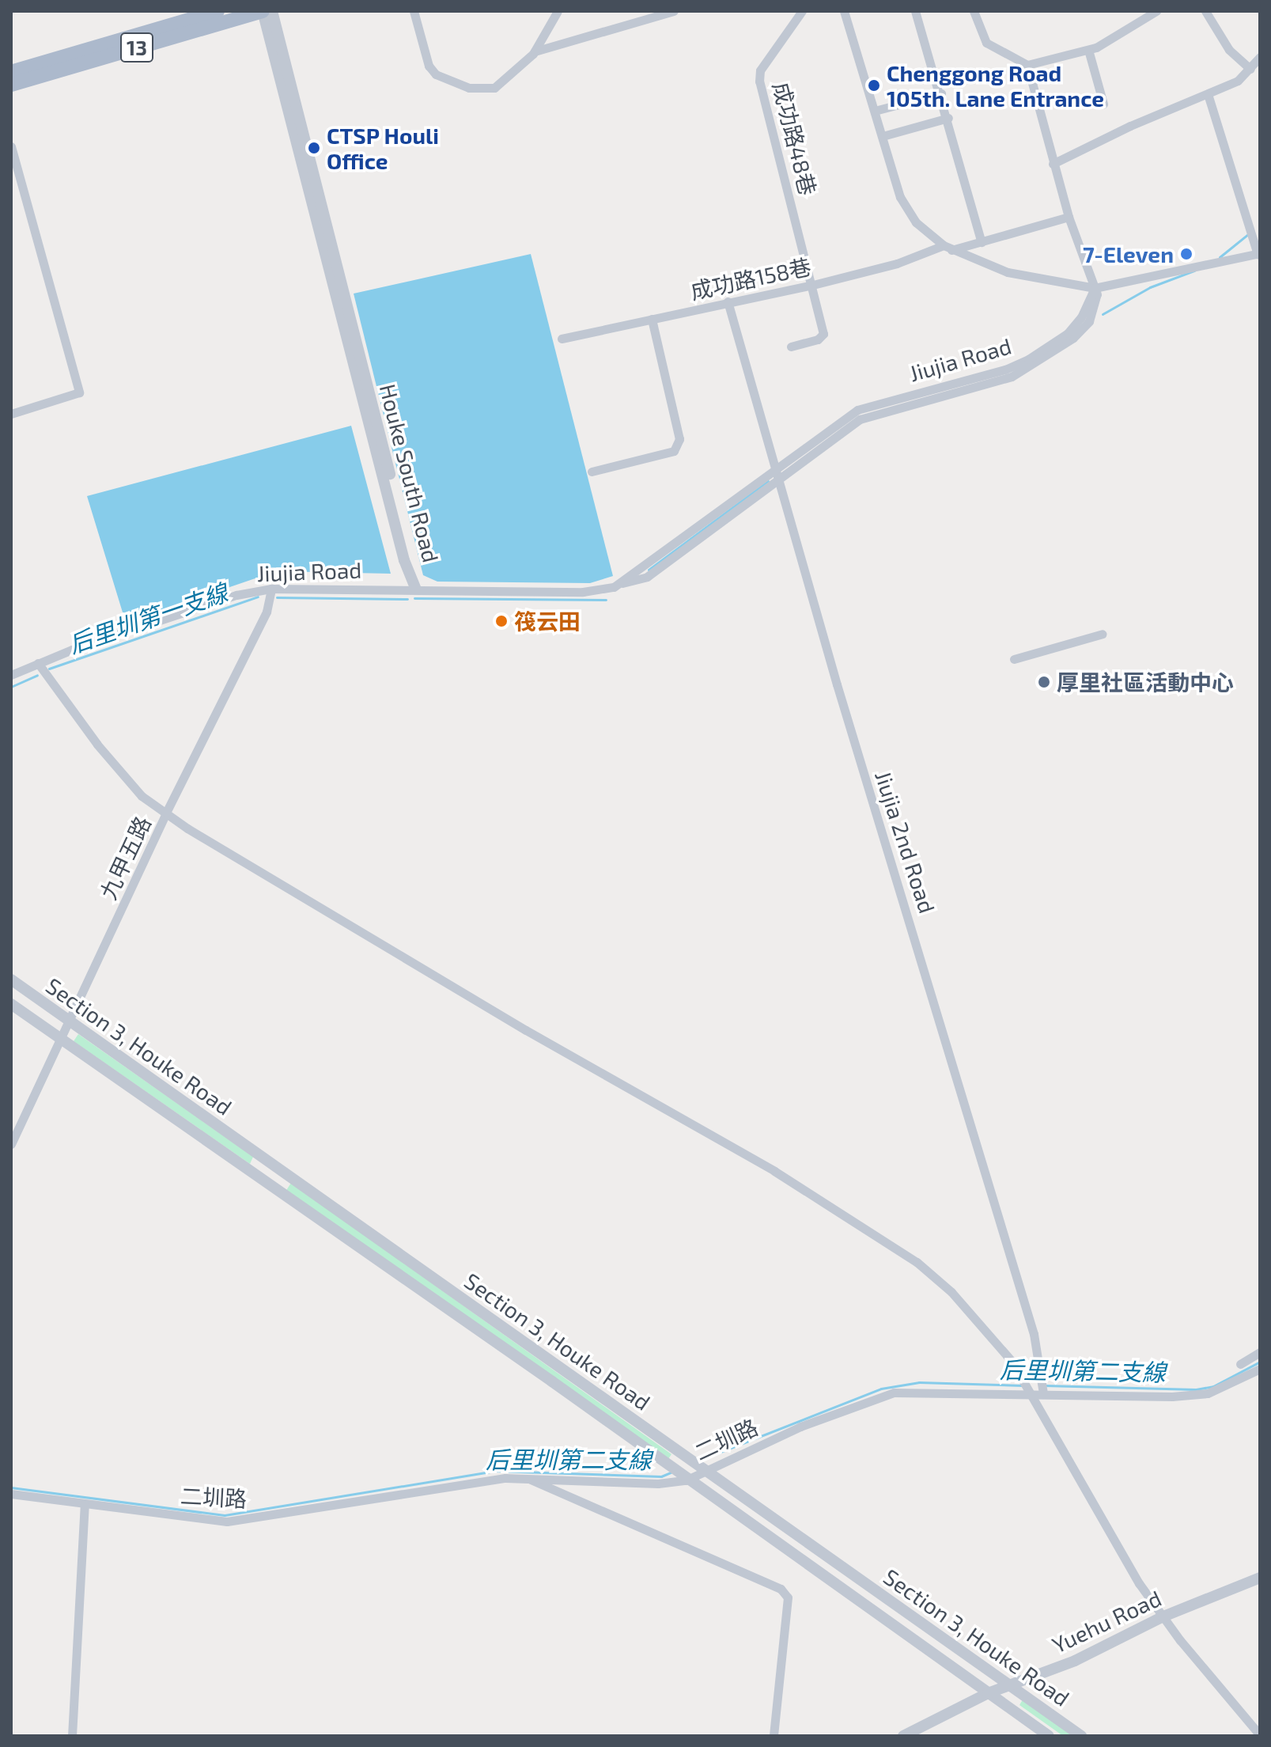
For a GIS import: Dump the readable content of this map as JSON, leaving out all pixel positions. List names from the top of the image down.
{
  "streets": {
    "main road": ["13"],
    "street": [
      "成功路48巷",
      "成功路158巷",
      "Jiujia Road",
      "Houke South Road",
      "Jiujia 2nd Road",
      "九甲五路",
      "Section 3, Houke Road",
      "二圳路",
      "Yuehu Road"
    ]
  },
  "crossings": [
    ["13", "Houke South Road"],
    ["成功路48巷", "成功路158巷"],
    ["成功路158巷", "Jiujia 2nd Road"],
    ["Jiujia Road", "Houke South Road"],
    ["Jiujia Road", "Jiujia 2nd Road"],
    ["Jiujia Road", "九甲五路"],
    ["Jiujia 2nd Road", "二圳路"],
    ["九甲五路", "Section 3, Houke Road"],
    ["Section 3, Houke Road", "二圳路"],
    ["Section 3, Houke Road", "Yuehu Road"]
  ],
  "water": ["后里圳第一支線", "后里圳第二支線"],
  "places": [
    "Chenggong Road 105th. Lane Entrance",
    "CTSP Houli Office",
    "7-Eleven",
    "筏云田",
    "厚里社區活動中心"
  ]
}
